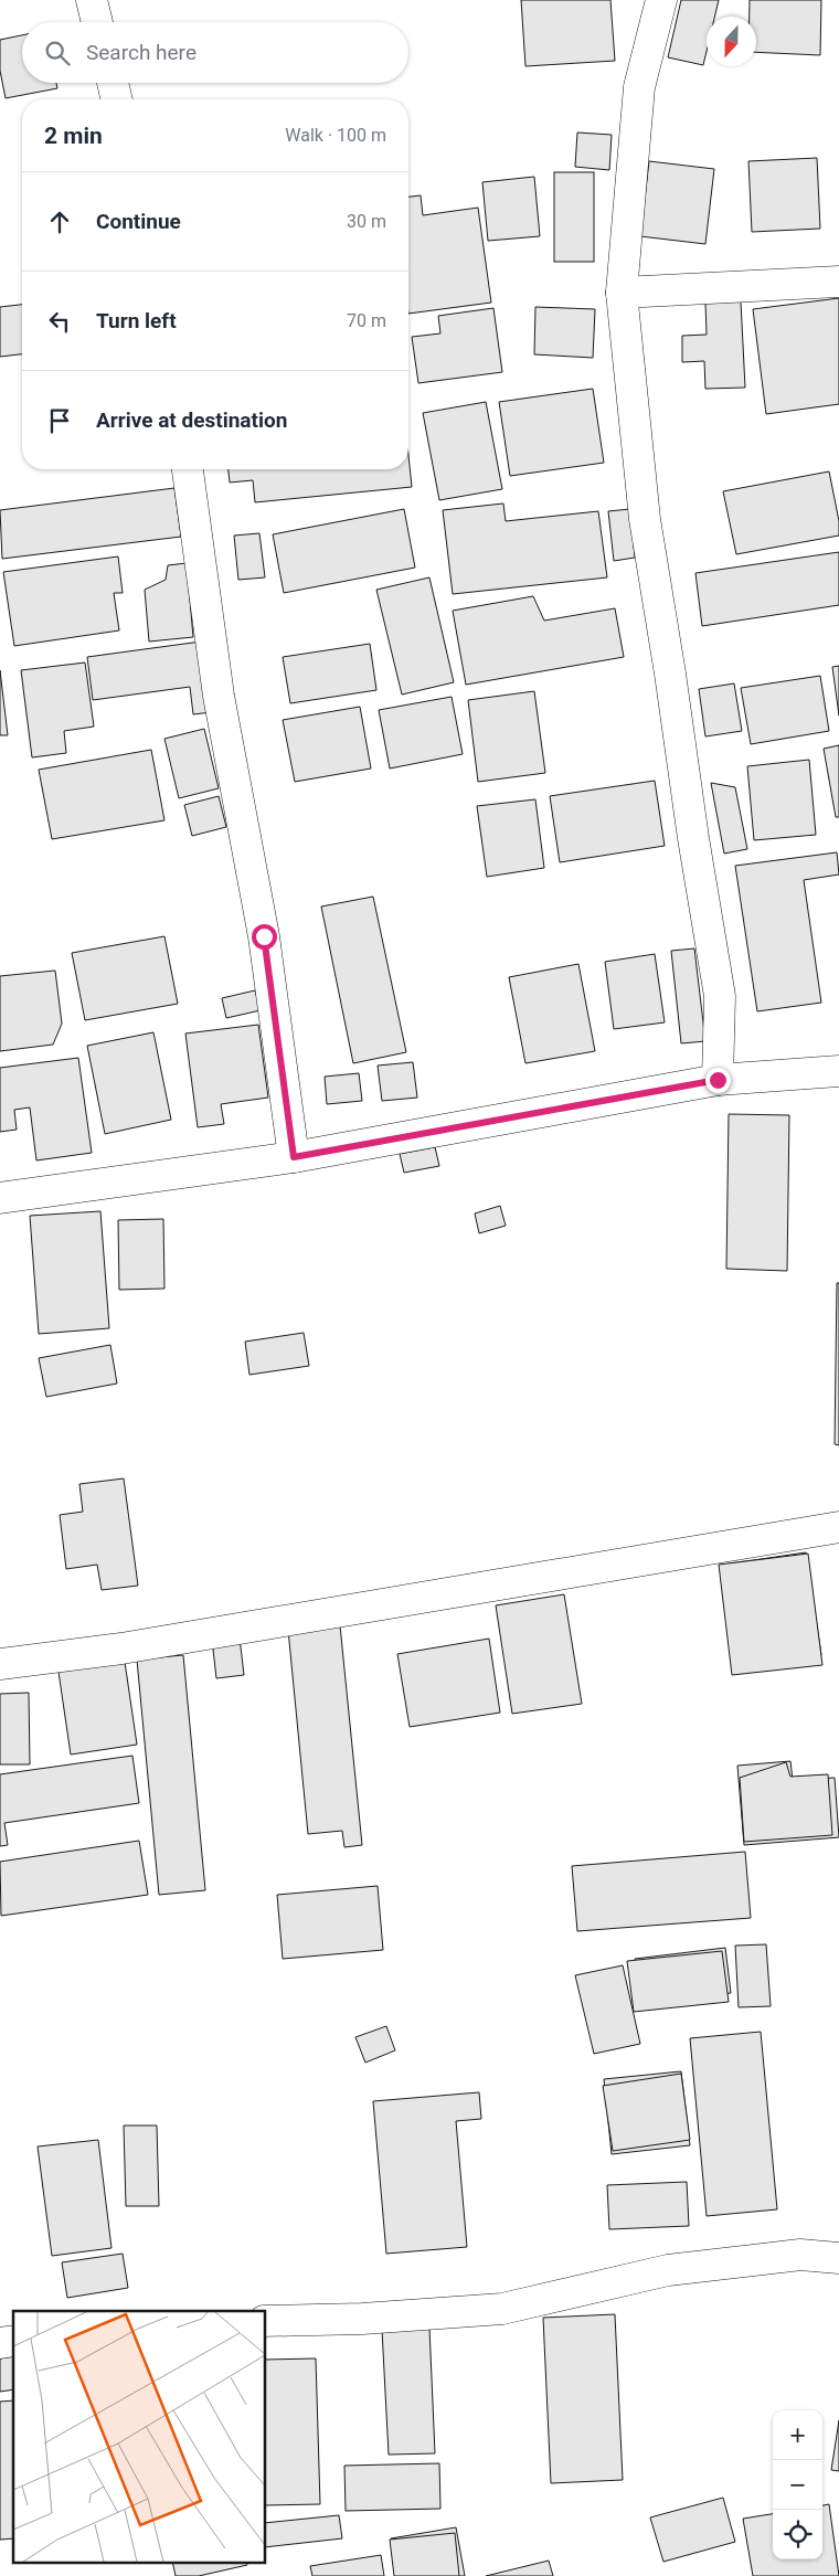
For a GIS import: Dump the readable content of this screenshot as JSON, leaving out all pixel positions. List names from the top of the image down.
{
  "north": "bottom",
  "page": {
    "search": "Search here",
    "heading": ["2 min", "Walk · 100 m"],
    "list": [
      ["Continue", "30 m"],
      ["Turn left", "70 m"],
      "Arrive at destination"
    ],
    "map_buttons": ["+", "−"]
  }
}
